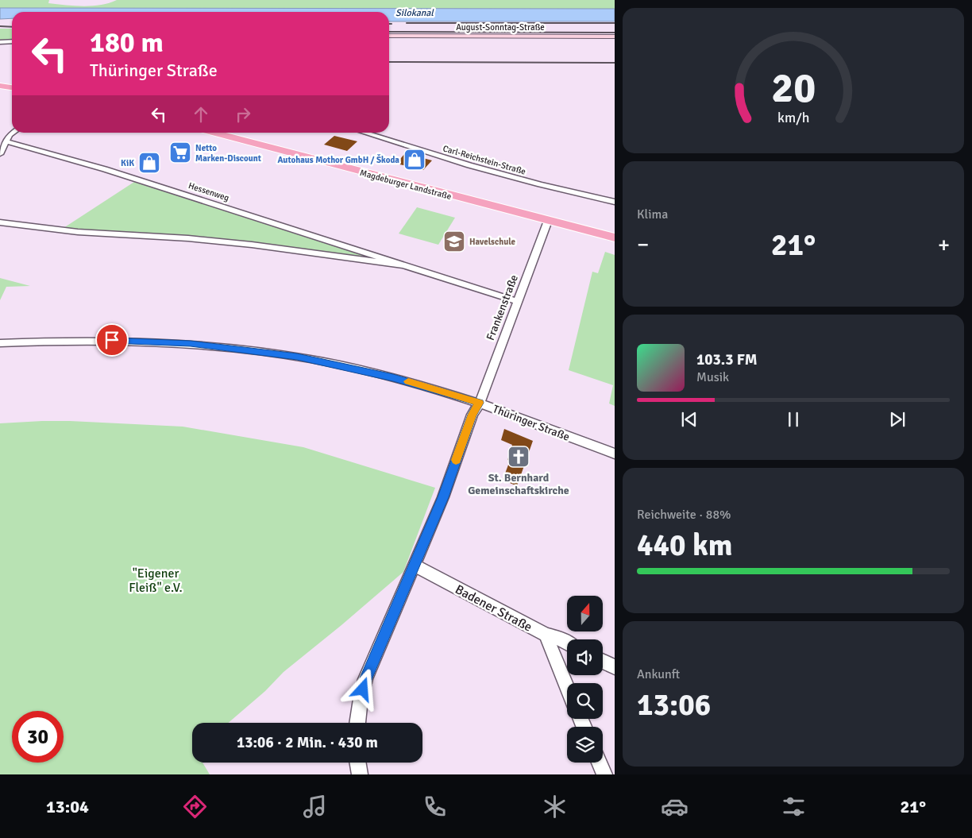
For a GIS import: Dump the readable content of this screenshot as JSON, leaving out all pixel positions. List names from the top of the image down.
{
  "streets": {
    "main road": ["Magdeburger Landstraße"],
    "street": [
      "August-Sonntag-Straße",
      "Carl-Reichstein-Straße",
      "Hessenweg",
      "Frankenstraße",
      "Thüringer Straße",
      "Badener Straße"
    ]
  },
  "crossings": [
    ["Magdeburger Landstraße", "Frankenstraße"],
    ["Hessenweg", "Frankenstraße"],
    ["Frankenstraße", "Thüringer Straße"],
    ["Frankenstraße", "Badener Straße"]
  ],
  "water": ["Silokanal"],
  "parks": ["\"Eigener Fleiß\" e.V."],
  "places": {
    "supermarket": ["Netto Marken-Discount"],
    "shop": ["Autohaus Mothor GmbH / Škoda", "KiK"],
    "school or university": ["Havelschule"],
    "church": ["St. Bernhard Gemeinschaftskirche"]
  },
  "north": "top",
  "page": {
    "turn": ["180 m", "Thüringer Straße"],
    "tile": [
      "Klima",
      ["Reichweite · 88%", "440 km"],
      ["Ankunft", "13:06"]
    ],
    "heat": ["−", "21°", "+"],
    "song": ["103.3 FM", "Musik"],
    "limit": "30",
    "trip": "13:06 · 2 Min. · 430 m",
    "tabs": ["13:04", "21°"],
    "gauge": ["20", "km/h"]
  }
}
